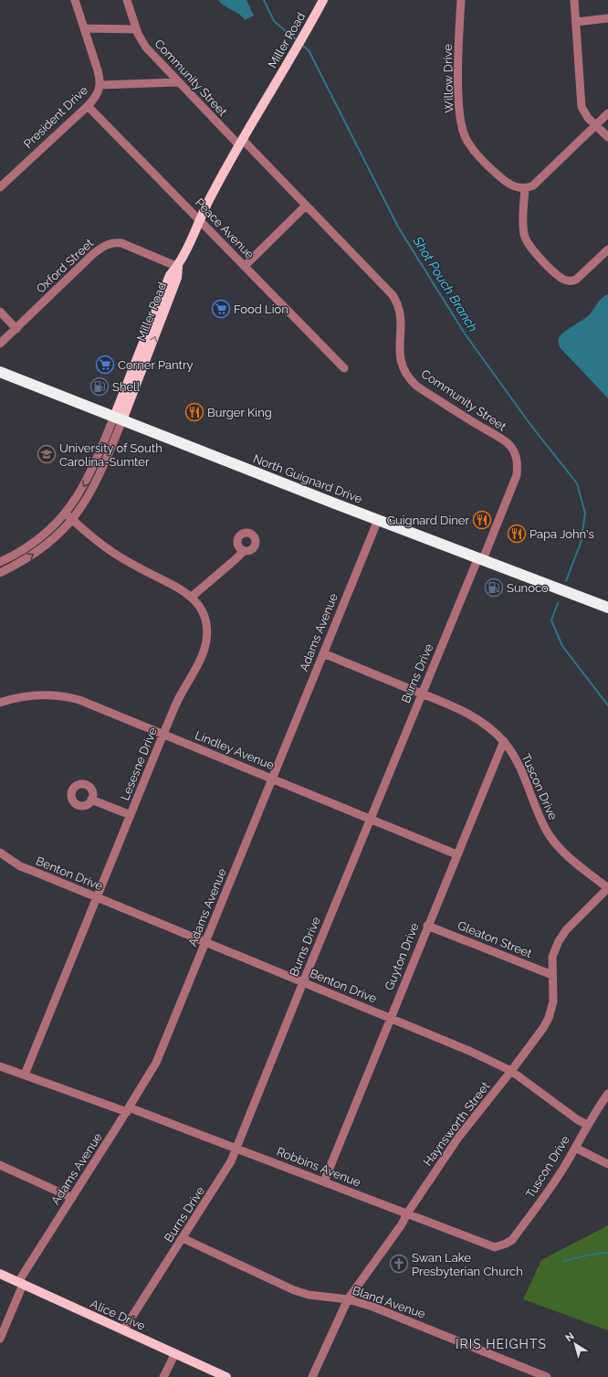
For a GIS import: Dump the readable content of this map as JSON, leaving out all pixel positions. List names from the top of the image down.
{
  "streets": {
    "highway": ["North Guignard Drive"],
    "main road": ["Miller Road", "Alice Drive"],
    "street": [
      "Community Street",
      "Willow Drive",
      "President Drive",
      "Peace Avenue",
      "Oxford Street",
      "Adams Avenue",
      "Burns Drive",
      "Lindley Avenue",
      "Lesesne Drive",
      "Tuscon Drive",
      "Benton Drive",
      "Gleaton Street",
      "Guyton Drive",
      "Haynsworth Street",
      "Robbins Avenue",
      "Bland Avenue"
    ]
  },
  "crossings": [
    ["Miller Road", "Community Street"],
    ["Miller Road", "Peace Avenue"],
    ["Miller Road", "Oxford Street"],
    ["Miller Road", "North Guignard Drive"],
    ["Miller Road", "Lesesne Drive"],
    ["Community Street", "President Drive"],
    ["Community Street", "North Guignard Drive"],
    ["Community Street", "Burns Drive"],
    ["President Drive", "Peace Avenue"],
    ["North Guignard Drive", "Adams Avenue"],
    ["North Guignard Drive", "Burns Drive"],
    ["Adams Avenue", "Lindley Avenue"],
    ["Adams Avenue", "Tuscon Drive"],
    ["Adams Avenue", "Benton Drive"],
    ["Adams Avenue", "Robbins Avenue"],
    ["Adams Avenue", "Alice Drive"],
    ["Burns Drive", "Lindley Avenue"],
    ["Burns Drive", "Tuscon Drive"],
    ["Burns Drive", "Benton Drive"],
    ["Burns Drive", "Robbins Avenue"],
    ["Burns Drive", "Bland Avenue"],
    ["Burns Drive", "Alice Drive"],
    ["Lindley Avenue", "Lesesne Drive"],
    ["Lindley Avenue", "Guyton Drive"],
    ["Lesesne Drive", "Benton Drive"],
    ["Lesesne Drive", "Robbins Avenue"],
    ["Tuscon Drive", "Benton Drive"],
    ["Tuscon Drive", "Guyton Drive"],
    ["Tuscon Drive", "Haynsworth Street"],
    ["Tuscon Drive", "Robbins Avenue"],
    ["Benton Drive", "Guyton Drive"],
    ["Benton Drive", "Haynsworth Street"],
    ["Gleaton Street", "Guyton Drive"],
    ["Gleaton Street", "Haynsworth Street"],
    ["Guyton Drive", "Robbins Avenue"],
    ["Haynsworth Street", "Robbins Avenue"],
    ["Haynsworth Street", "Bland Avenue"]
  ],
  "districts": ["IRIS HEIGHTS"],
  "water": ["Shot Pouch Branch"],
  "places": {
    "supermarket": ["Food Lion", "Corner Pantry"],
    "fuel station": ["Shell", "Sunoco"],
    "restaurant": ["Burger King", "Guignard Diner", "Papa John's"],
    "school or university": ["University of South Carolina-Sumter"],
    "church": ["Swan Lake Presbyterian Church"]
  },
  "north": "top left"
}
